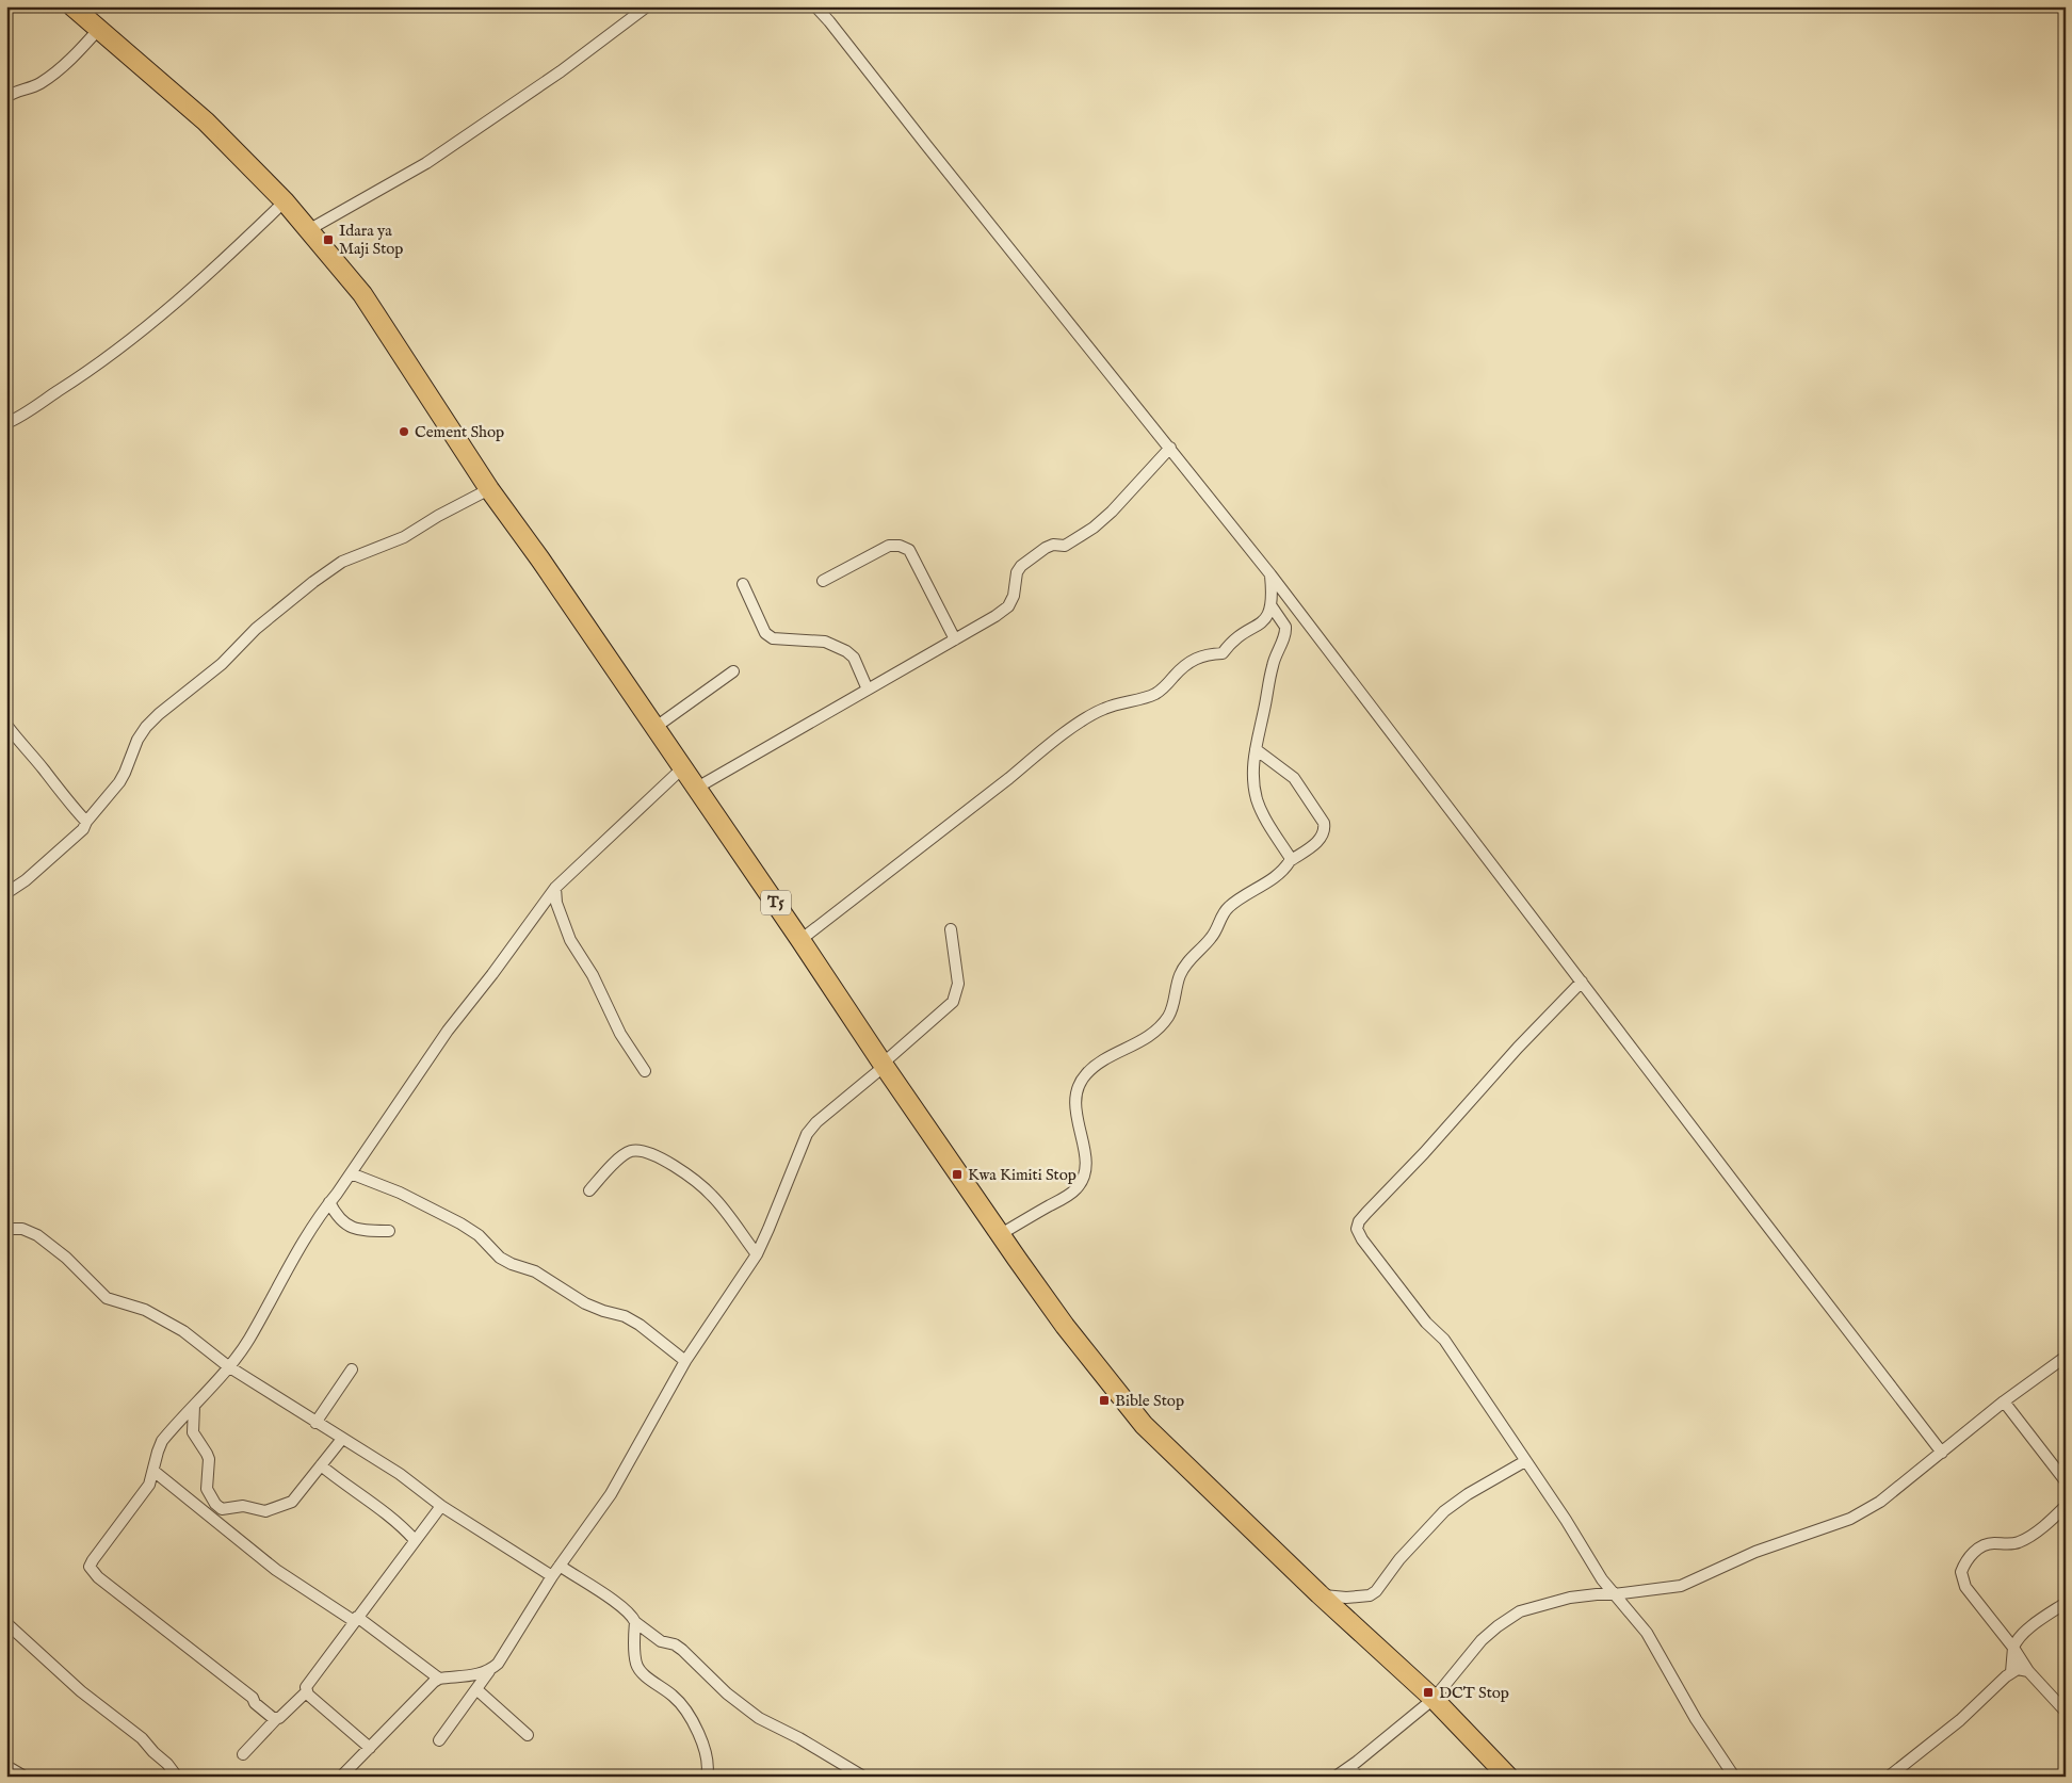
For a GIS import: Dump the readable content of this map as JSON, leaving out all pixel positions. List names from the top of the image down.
{
  "streets": {
    "highway": ["T5"]
  },
  "places": {
    "transit": [
      "Idara ya Maji Stop",
      "Kwa Kimiti Stop",
      "Bible Stop",
      "DCT Stop"
    ],
    "other": ["Cement Shop"]
  }
}
